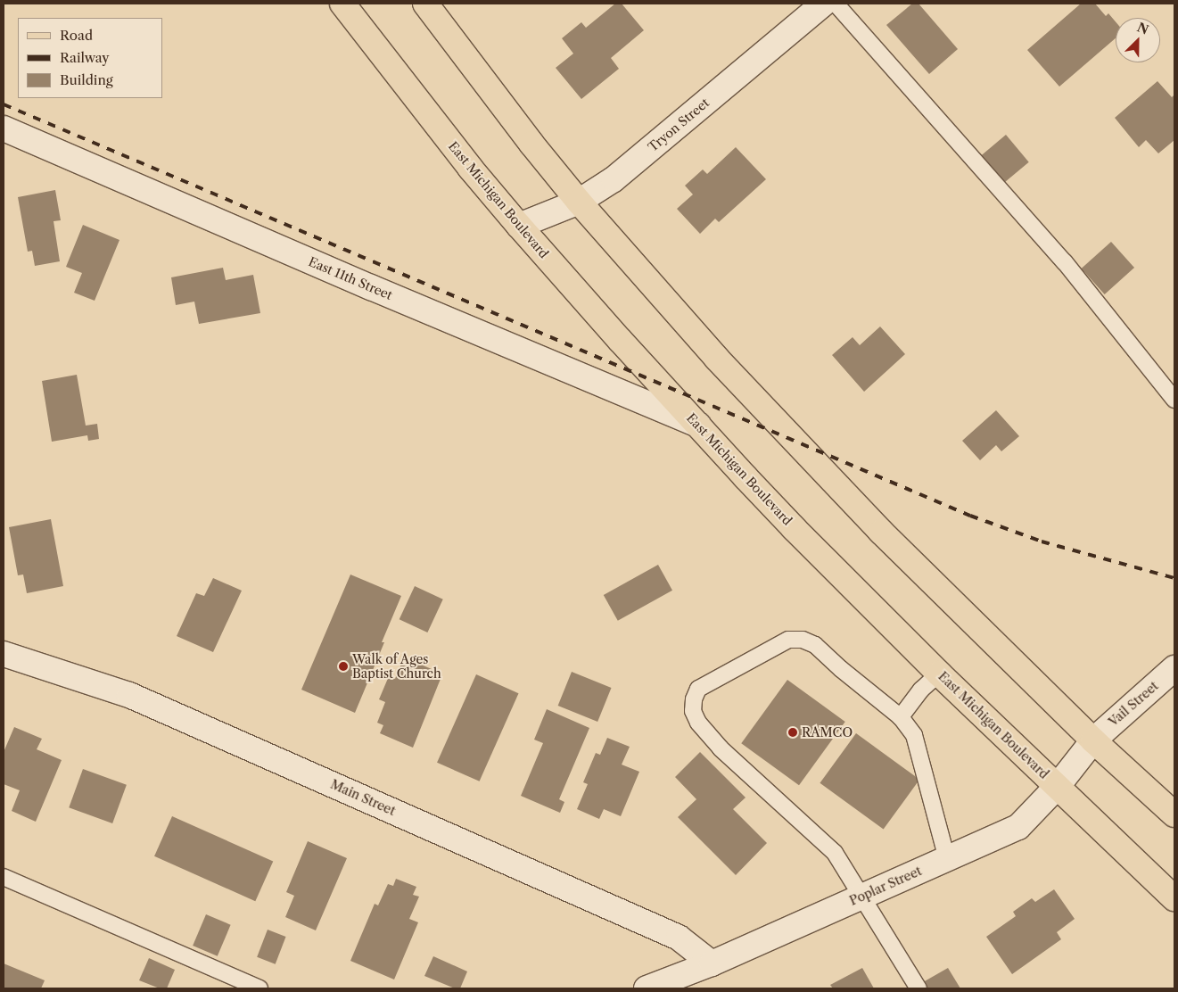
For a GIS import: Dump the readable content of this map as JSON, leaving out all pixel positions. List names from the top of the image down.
{
  "streets": {
    "main road": ["East Michigan Boulevard"],
    "street": [
      "Tryon Street",
      "East 11th Street",
      "Vail Street",
      "Main Street",
      "Poplar Street"
    ]
  },
  "crossings": [
    ["Tryon Street", "East Michigan Boulevard"],
    ["East Michigan Boulevard", "East 11th Street"],
    ["East Michigan Boulevard", "Poplar Street"],
    ["Vail Street", "Poplar Street"],
    ["Main Street", "Poplar Street"]
  ],
  "places": ["Walk of Ages Baptist Church", "RAMCO"],
  "legend": ["Road", "Railway", "Building"],
  "north": "top right"
}
